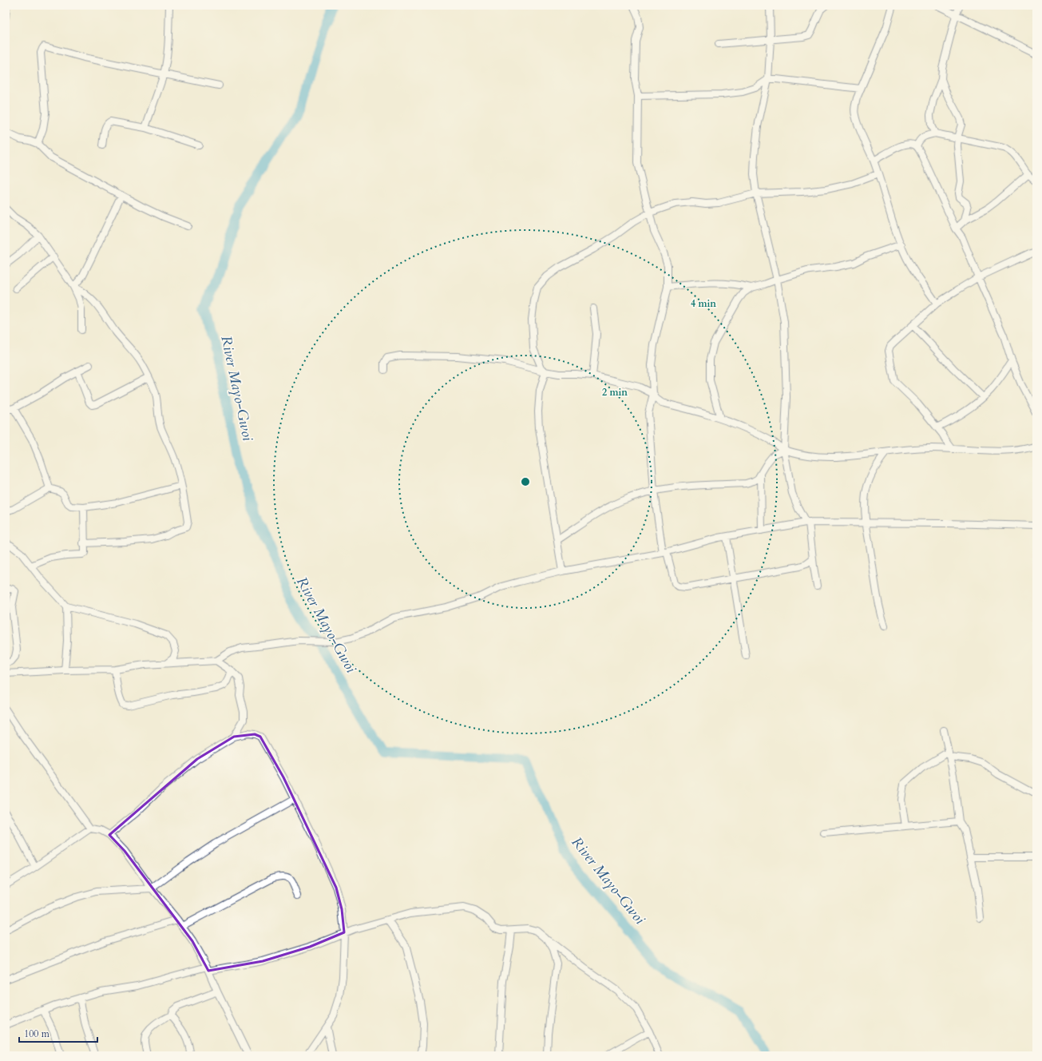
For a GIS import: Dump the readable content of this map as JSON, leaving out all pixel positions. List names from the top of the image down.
{
  "water": ["River Mayo-Gwoi"],
  "scale_bar": "100 m",
  "rings": ["4 min", "2 min"]
}
